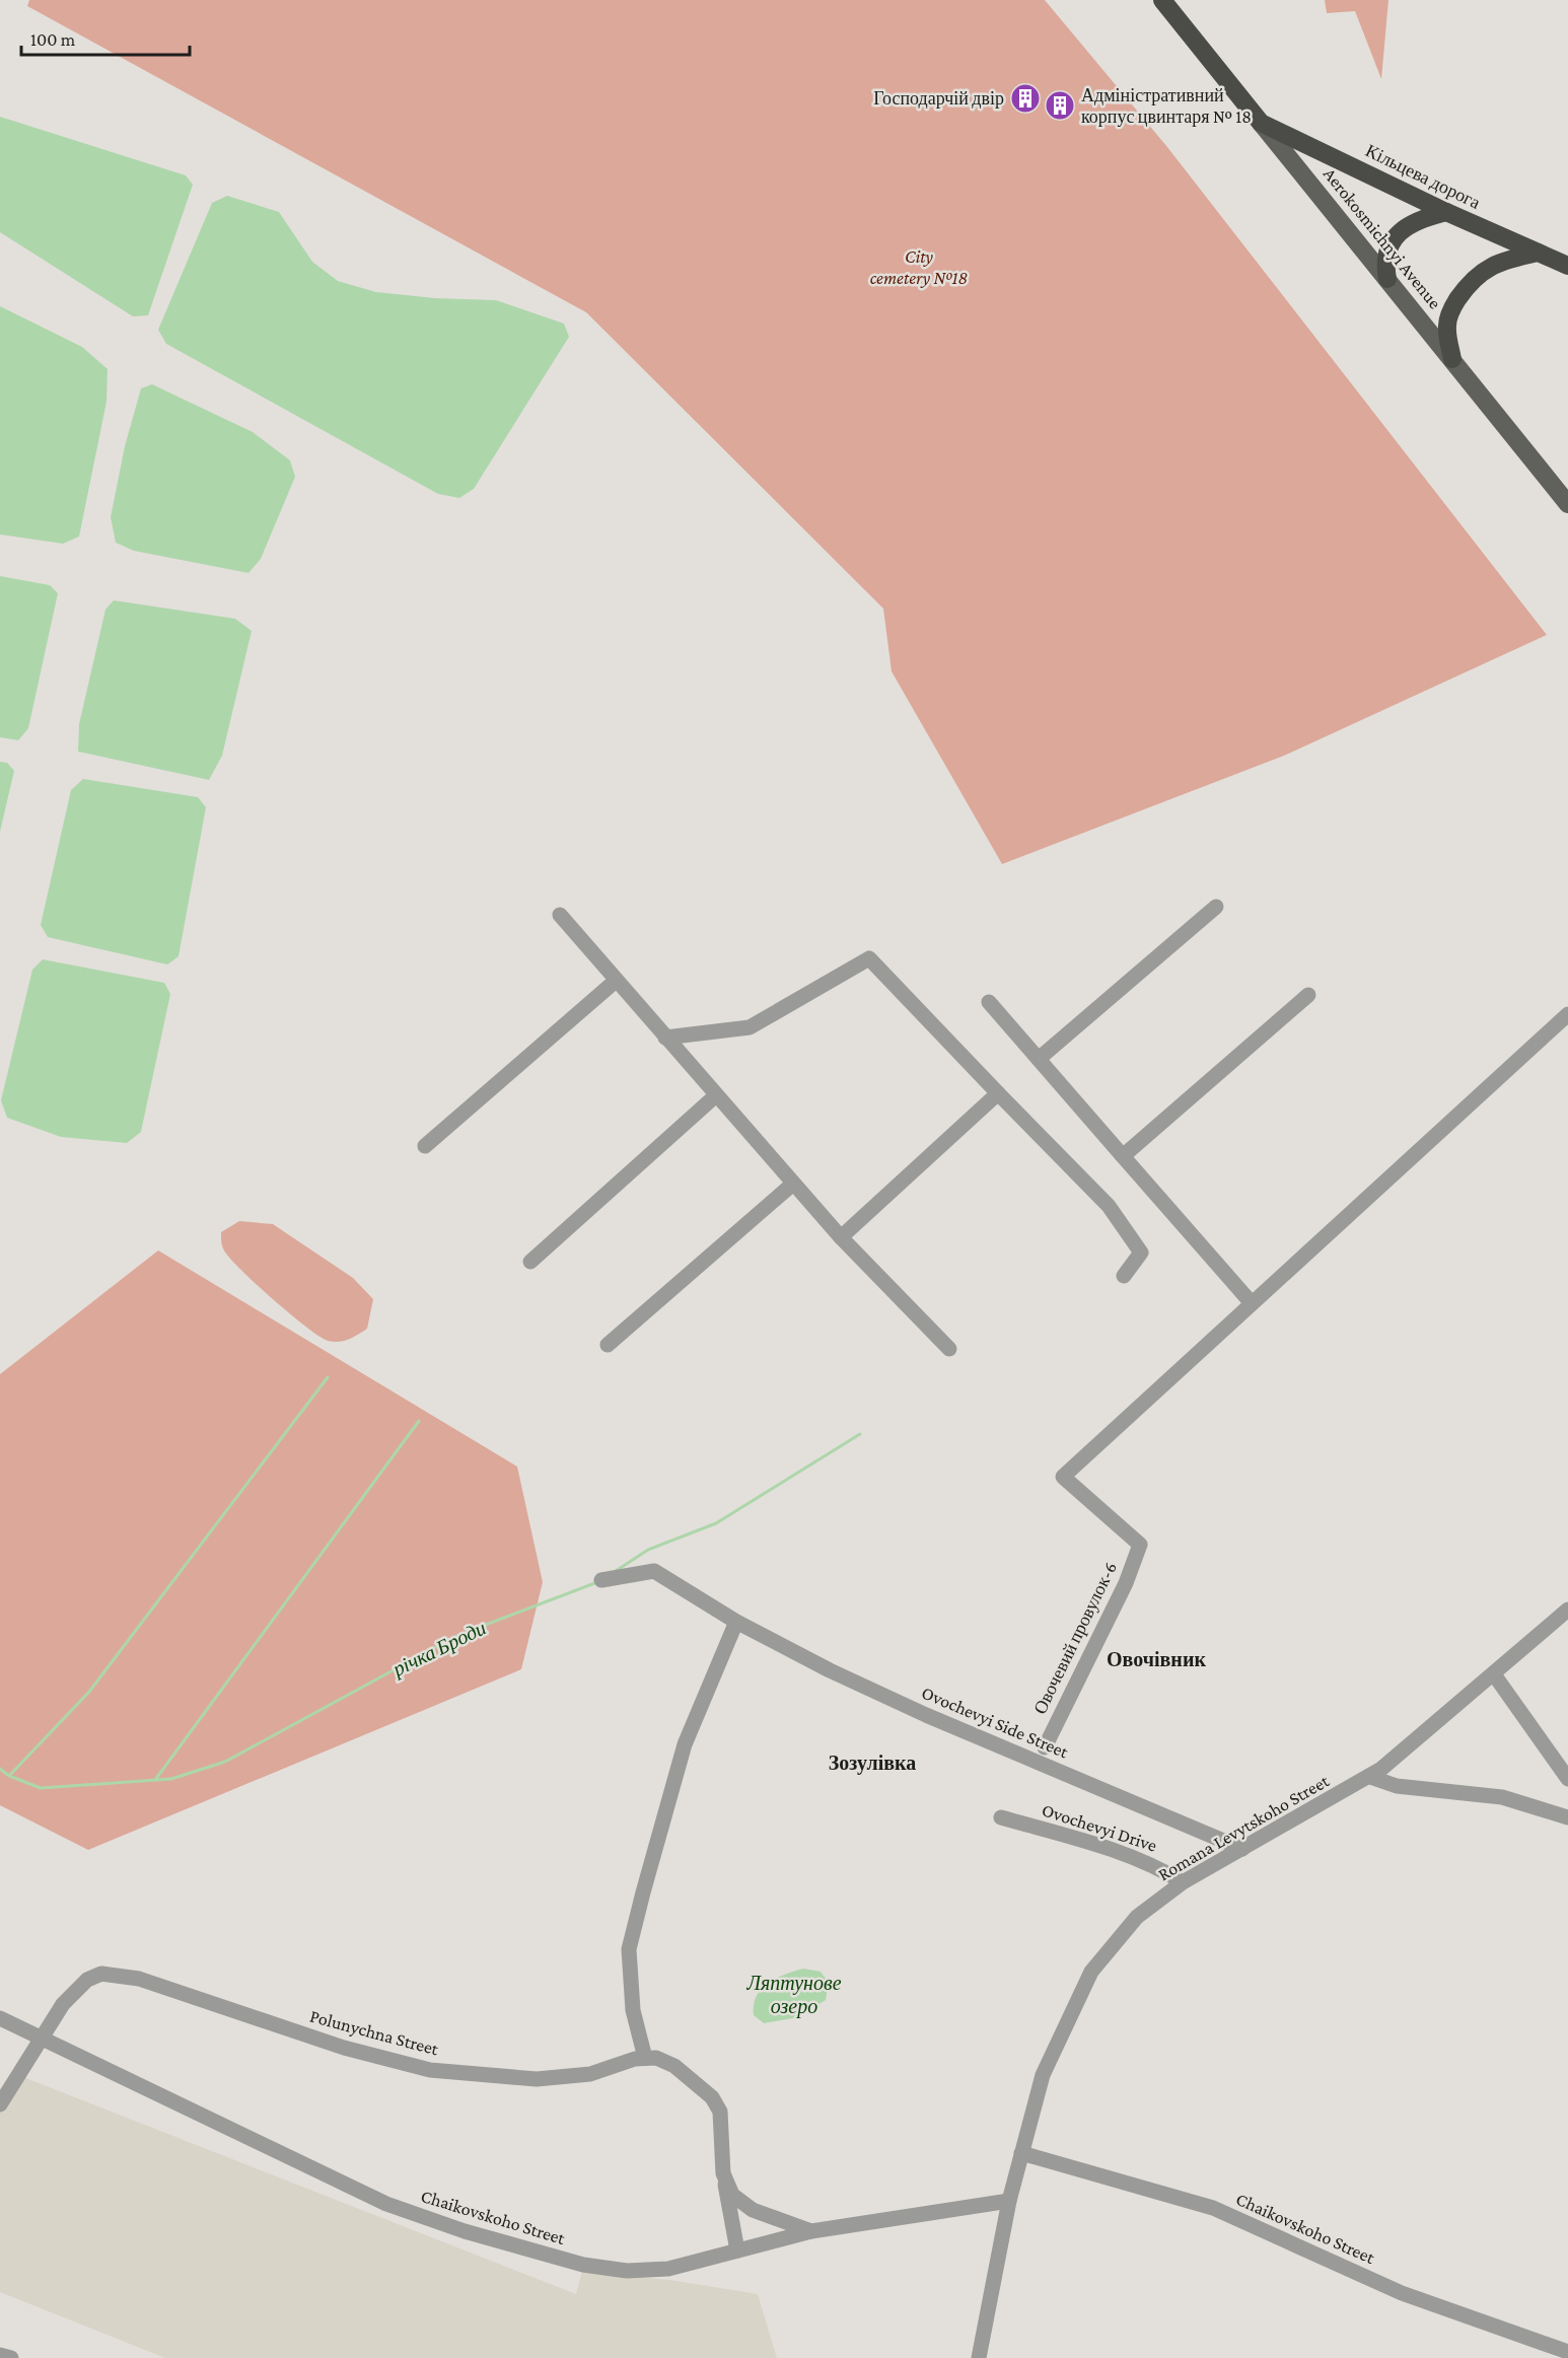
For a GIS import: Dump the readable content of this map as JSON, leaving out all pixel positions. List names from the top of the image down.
{
  "streets": {
    "highway": ["Кільцева дорога", "Aerokosmichnyi Avenue"],
    "street": [
      "Овочевий провулок-6",
      "Ovochevyi Side Street",
      "Ovochevyi Drive",
      "Romana Levytskoho Street",
      "Polunychna Street",
      "Chaikovskoho Street"
    ]
  },
  "crossings": [
    ["Кільцева дорога", "Aerokosmichnyi Avenue"],
    ["Ovochevyi Side Street", "Romana Levytskoho Street"],
    ["Ovochevyi Drive", "Romana Levytskoho Street"],
    ["Romana Levytskoho Street", "Chaikovskoho Street"],
    ["Polunychna Street", "Chaikovskoho Street"]
  ],
  "districts": ["Овочівник", "Зозулівка"],
  "water": ["річка Броди", "Ляптунове озеро"],
  "parks": ["City cemetery №18"],
  "places": {
    "building": ["Господарчій двір", "Адміністративний корпус цвинтаря № 18"]
  },
  "scale_bar": "100 m"
}
